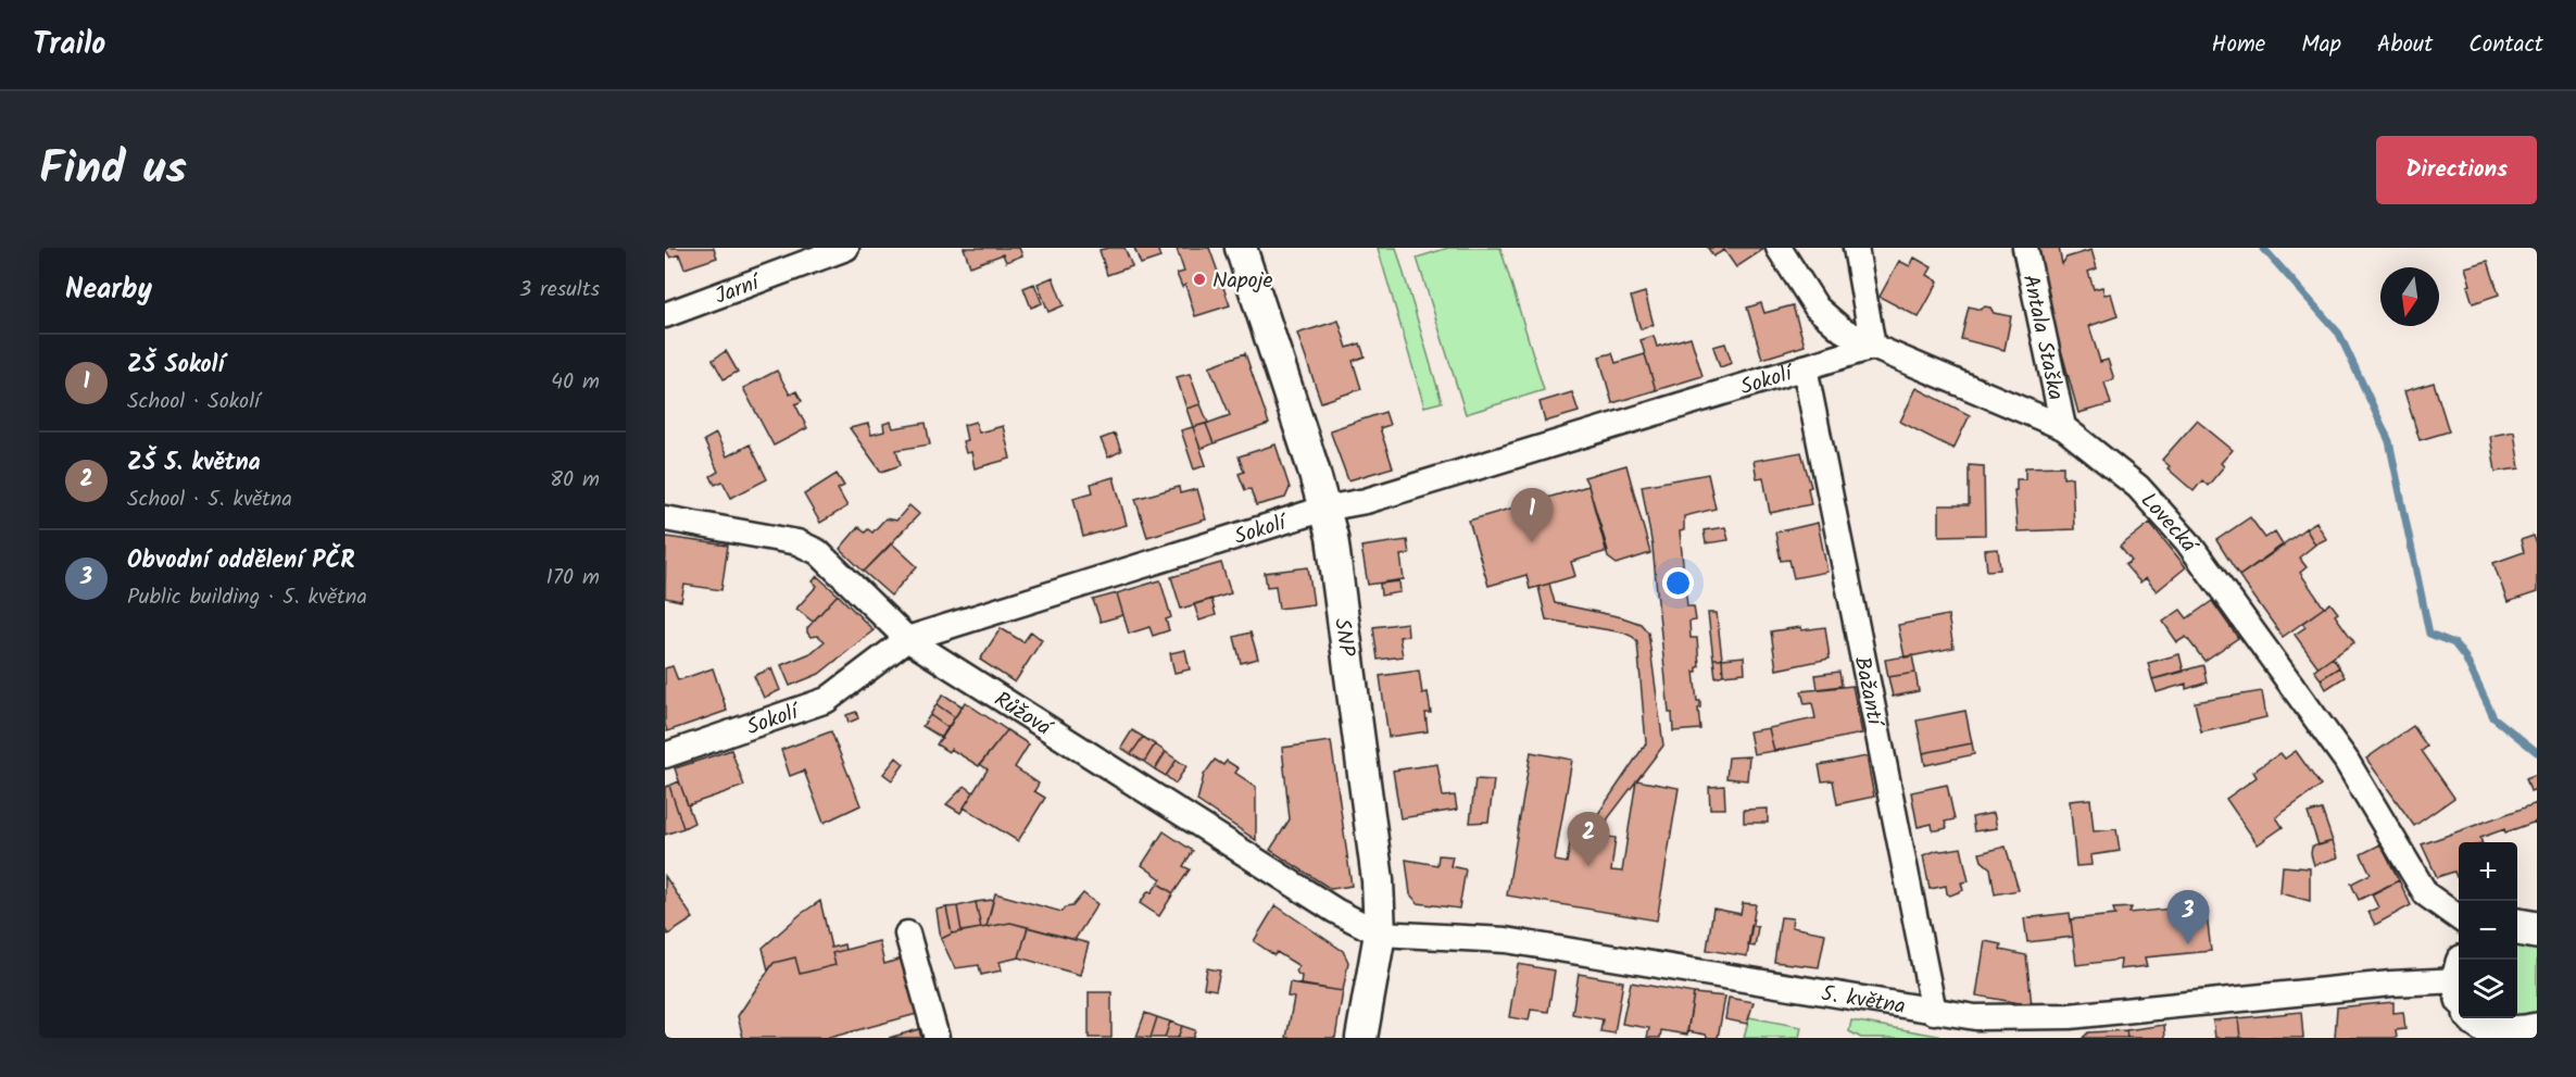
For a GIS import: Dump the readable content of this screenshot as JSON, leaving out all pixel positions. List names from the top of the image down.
{
  "streets": {
    "street": [
      "Jarní",
      "Antala Staška",
      "Sokolí",
      "Lovecká",
      "SNP",
      "Bažantí",
      "Růžová",
      "5. května"
    ]
  },
  "crossings": [
    ["Antala Staška", "Lovecká"],
    ["Sokolí", "Lovecká"],
    ["Sokolí", "SNP"],
    ["Sokolí", "Bažantí"],
    ["Sokolí", "Růžová"],
    ["SNP", "Růžová"],
    ["SNP", "5. května"],
    ["Bažantí", "5. května"],
    ["Růžová", "5. května"]
  ],
  "places": ["Napoje"],
  "north": "bottom",
  "page": {
    "header": "Trailo",
    "nav": [
      "Home",
      "Map",
      "About",
      "Contact"
    ],
    "title": "Find us",
    "buttons": "Directions",
    "heading": ["Nearby", "3 results"],
    "list": [
      {
        "mark": "1",
        "name": "ZŠ Sokolí",
        "note": "School · Sokolí",
        "value": "40 m"
      },
      {
        "mark": "2",
        "name": "ZŠ 5. května",
        "note": "School · 5. května",
        "value": "80 m"
      },
      {
        "mark": "3",
        "name": "Obvodní oddělení PČR",
        "note": "Public building · 5. května",
        "value": "170 m"
      }
    ],
    "pins": ["1", "2", "3"],
    "map_buttons": ["+", "−"]
  }
}
